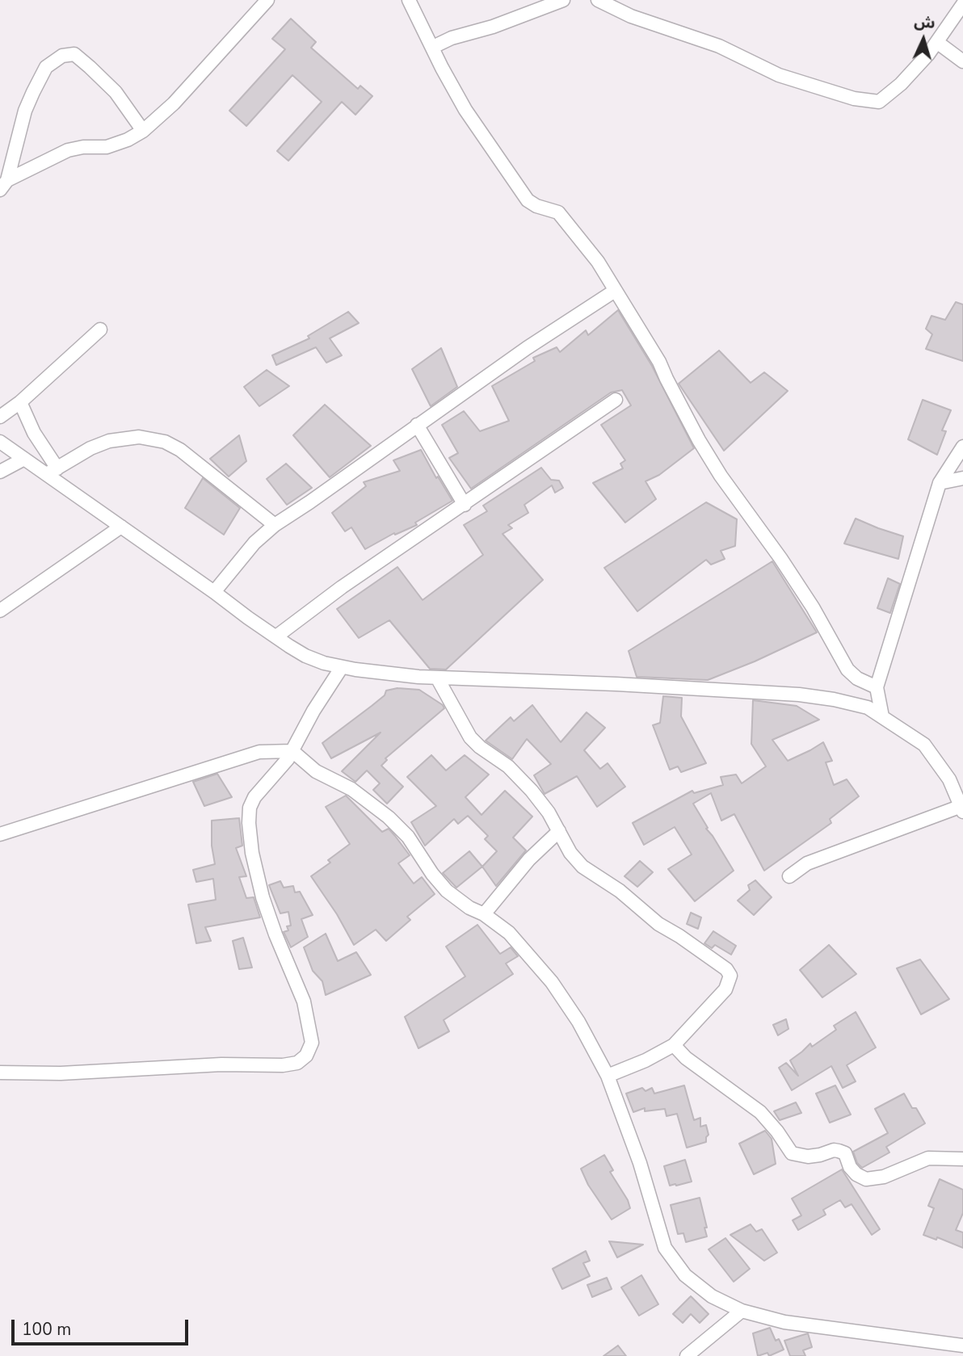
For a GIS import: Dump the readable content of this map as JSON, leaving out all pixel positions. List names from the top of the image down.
{
  "scale_bar": "100 m",
  "north": "top"
}
